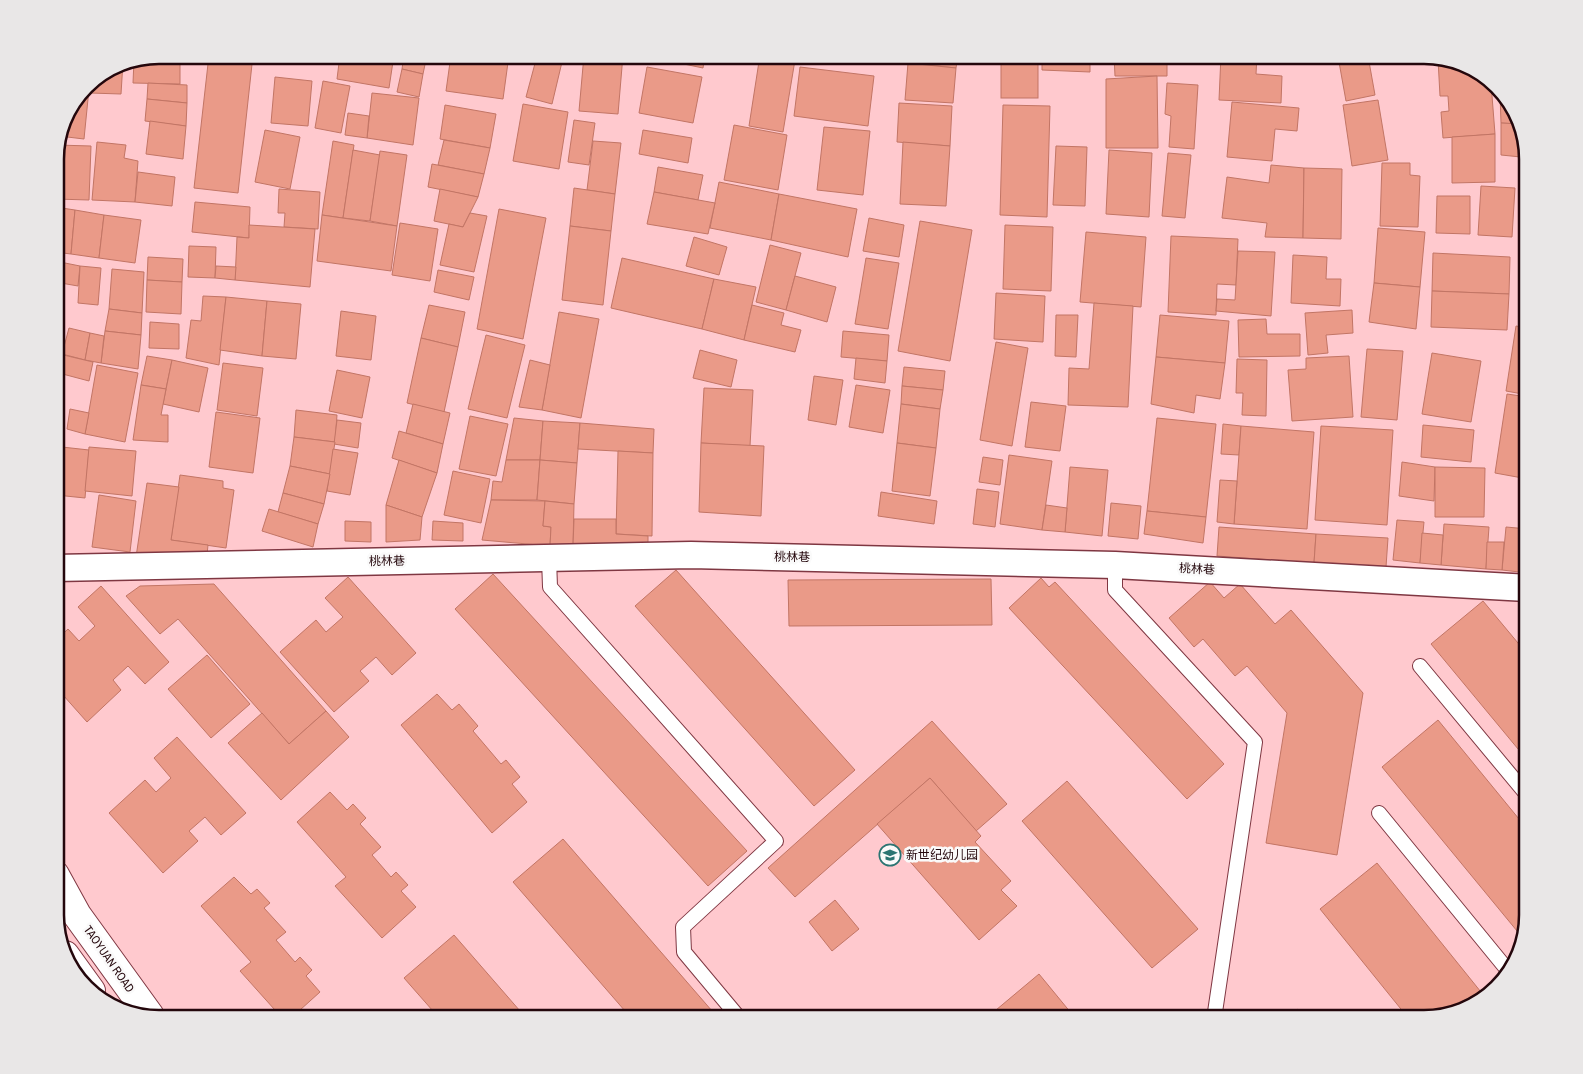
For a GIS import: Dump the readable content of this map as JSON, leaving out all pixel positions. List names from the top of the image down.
{
  "streets": {
    "main road": ["TAOYUAN ROAD"],
    "street": ["桃林巷"]
  },
  "places": {
    "school or university": ["新世纪幼儿园"]
  }
}
